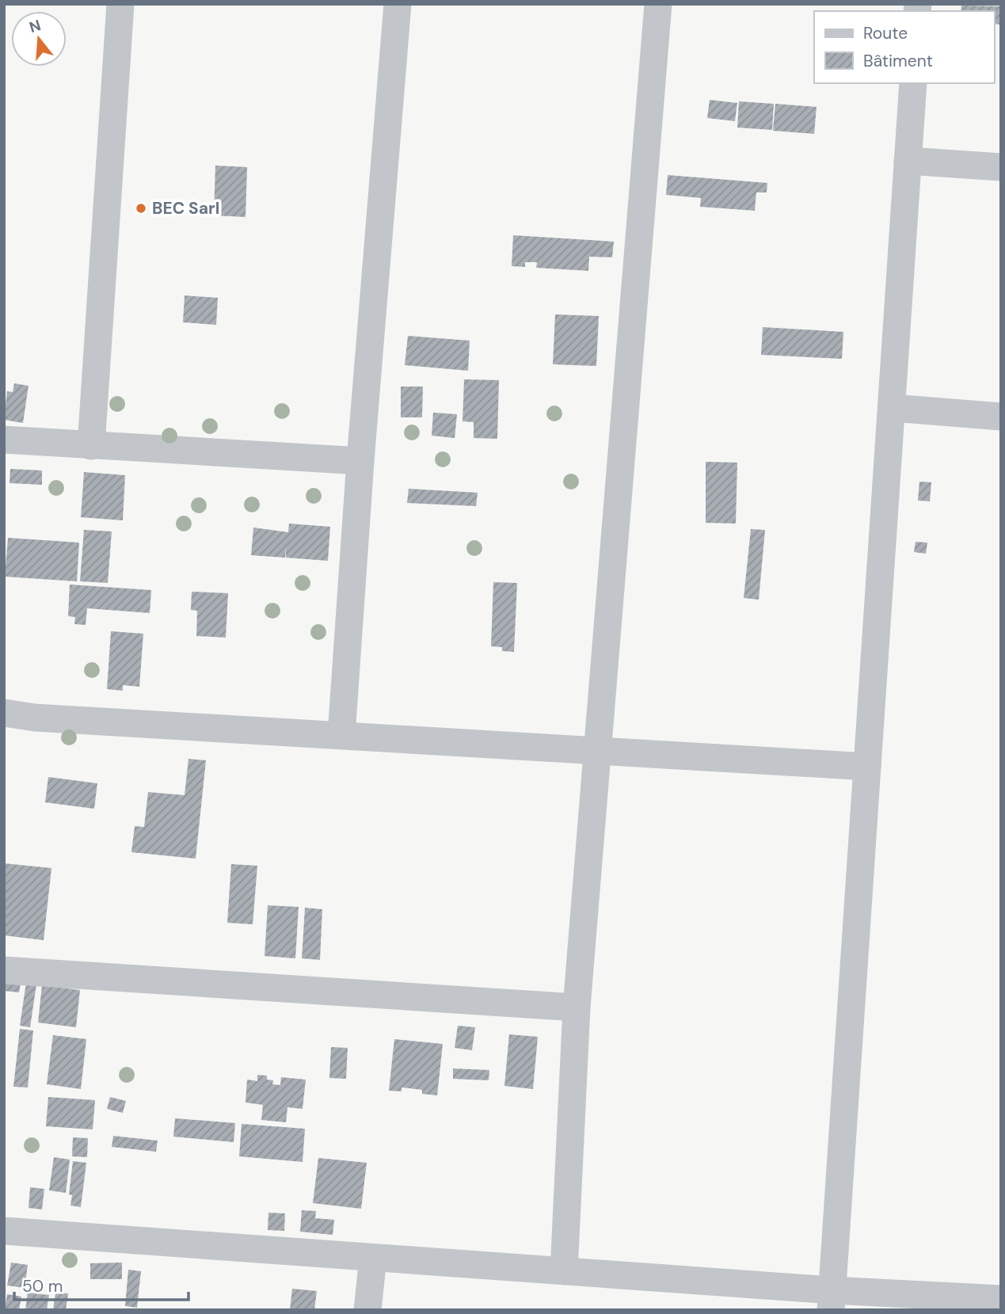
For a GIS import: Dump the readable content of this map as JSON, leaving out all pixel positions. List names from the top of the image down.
{
  "places": ["BEC Sarl"],
  "legend": ["Route", "Bâtiment"],
  "scale_bar": "50 m",
  "north": "top"
}
